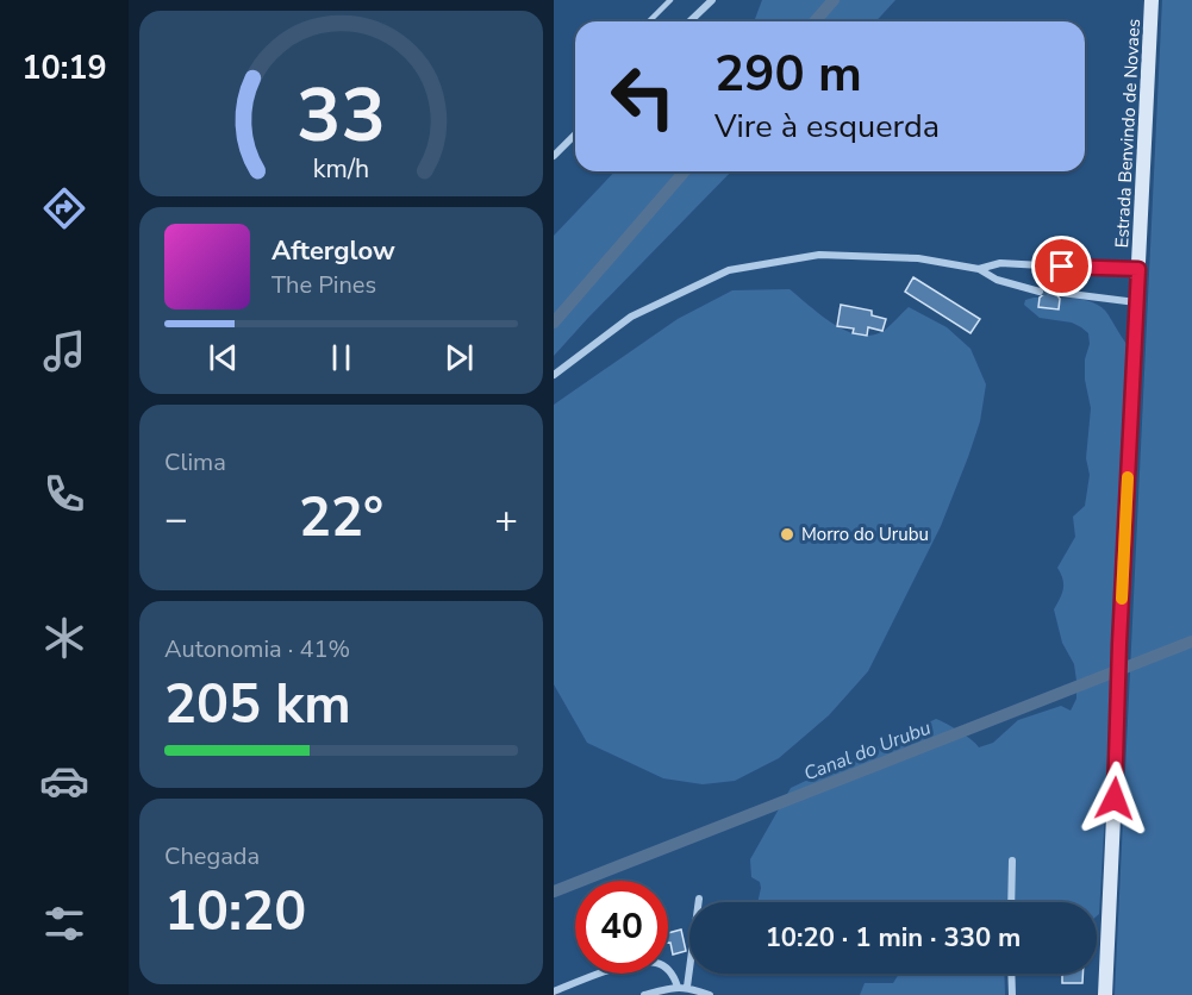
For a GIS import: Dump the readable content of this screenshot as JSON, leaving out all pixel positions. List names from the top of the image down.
{
  "streets": {
    "street": ["Estrada Benvindo de Novaes"]
  },
  "water": ["Canal do Urubu"],
  "places": ["Morro do Urubu"],
  "page": {
    "tabs": "10:19",
    "turn": ["290 m", "Vire à esquerda"],
    "song": ["Afterglow", "The Pines"],
    "tile": [
      "Clima",
      ["Autonomia · 41%", "205 km"],
      ["Chegada", "10:20"]
    ],
    "heat": ["−", "22°", "+"],
    "limit": "40",
    "trip": "10:20 · 1 min · 330 m",
    "gauge": ["33", "km/h"]
  }
}
